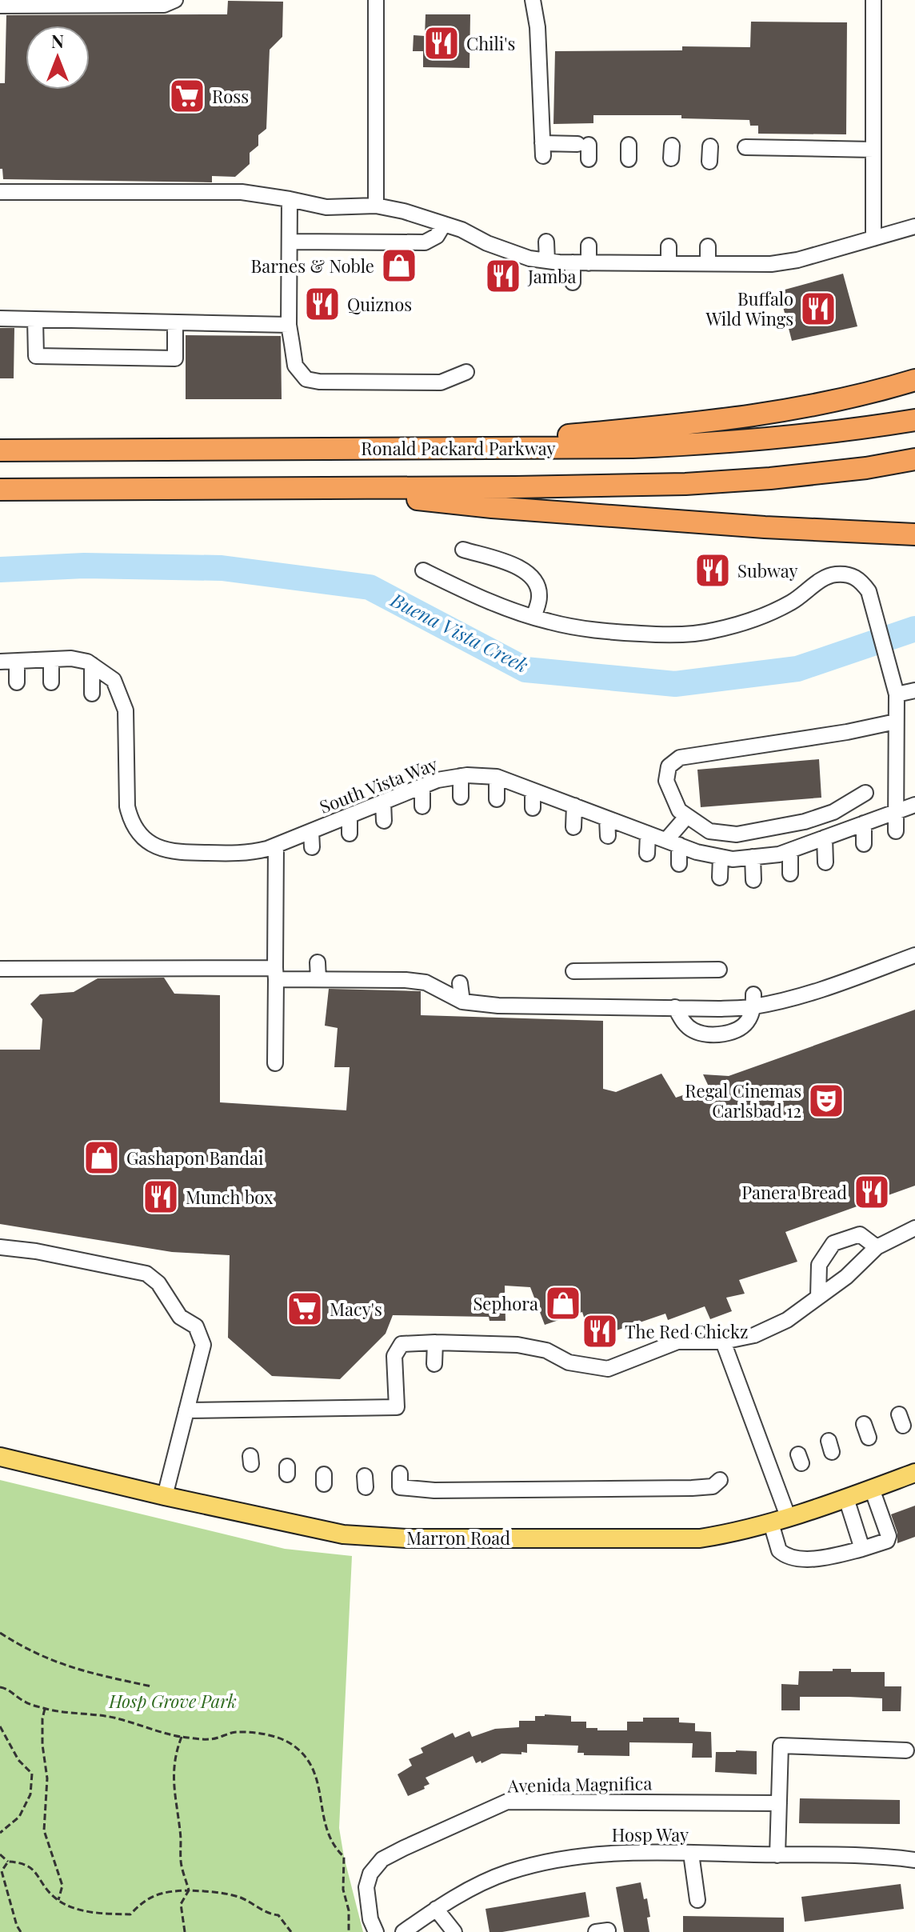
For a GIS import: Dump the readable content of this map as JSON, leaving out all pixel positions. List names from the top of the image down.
{
  "streets": {
    "highway": ["Ronald Packard Parkway"],
    "main road": ["Marron Road"],
    "street": ["South Vista Way", "Avenida Magnifica", "Hosp Way"]
  },
  "water": ["Buena Vista Creek"],
  "parks": ["Hosp Grove Park"],
  "places": {
    "restaurant": [
      "Chili's",
      "Jamba",
      "Quiznos",
      "Buffalo Wild Wings",
      "Subway",
      "Panera Bread",
      "Munch box",
      "The Red Chickz"
    ],
    "supermarket": ["Ross", "Macy's"],
    "shop": ["Barnes & Noble", "Gashapon Bandai", "Sephora"],
    "theatre": ["Regal Cinemas Carlsbad 12"]
  },
  "north": "top"
}
